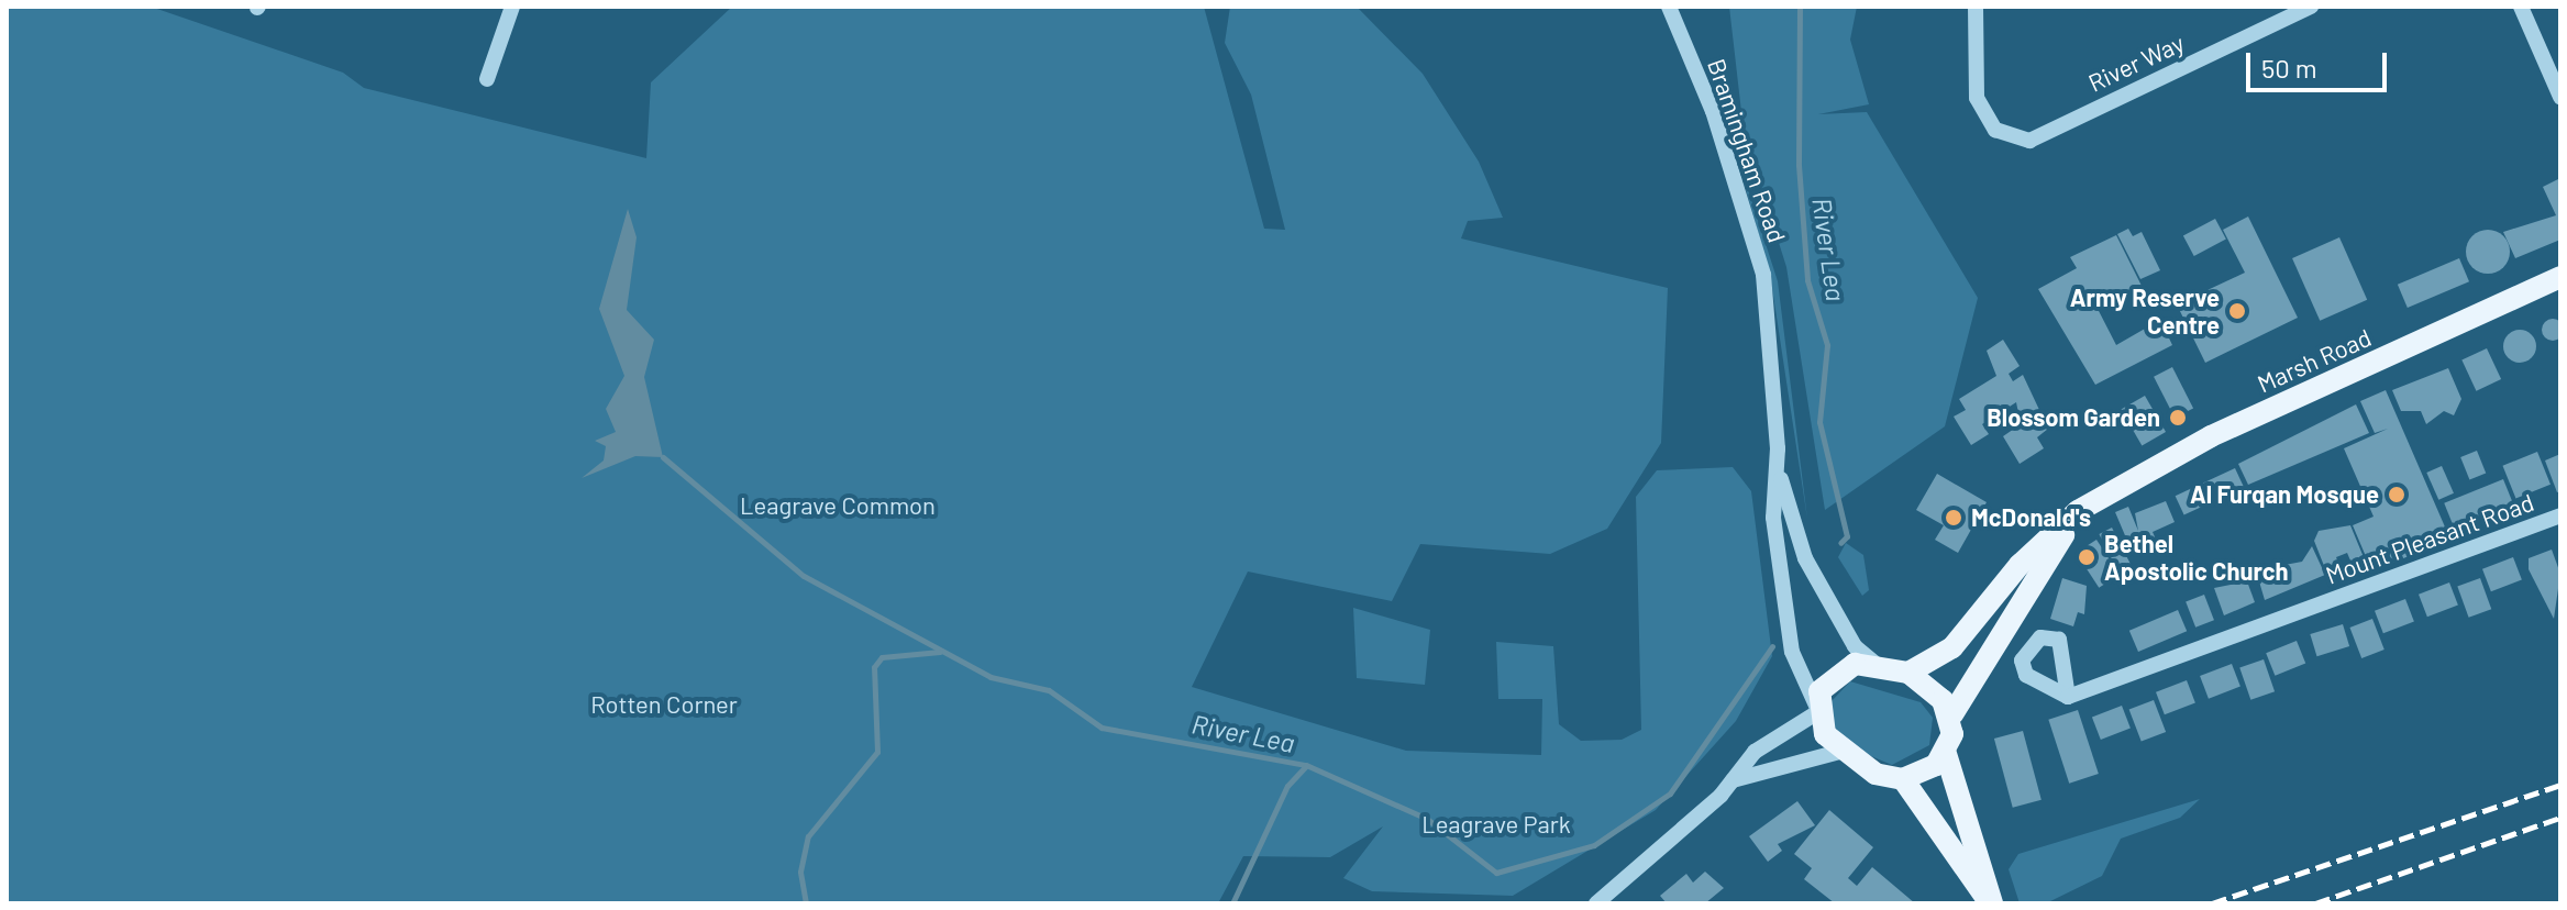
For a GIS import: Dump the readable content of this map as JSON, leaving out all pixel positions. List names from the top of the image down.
{
  "streets": {
    "main road": ["Marsh Road"],
    "street": ["River Way", "Bramingham Road", "Mount Pleasant Road"]
  },
  "crossings": [
    ["Bramingham Road", "Marsh Road"]
  ],
  "water": ["River Lea"],
  "parks": ["Leagrave Common", "Rotten Corner", "Leagrave Park"],
  "places": [
    "Army Reserve Centre",
    "Blossom Garden",
    "Al Furqan Mosque",
    "McDonald's",
    "Bethel Apostolic Church"
  ],
  "scale_bar": "50 m"
}
